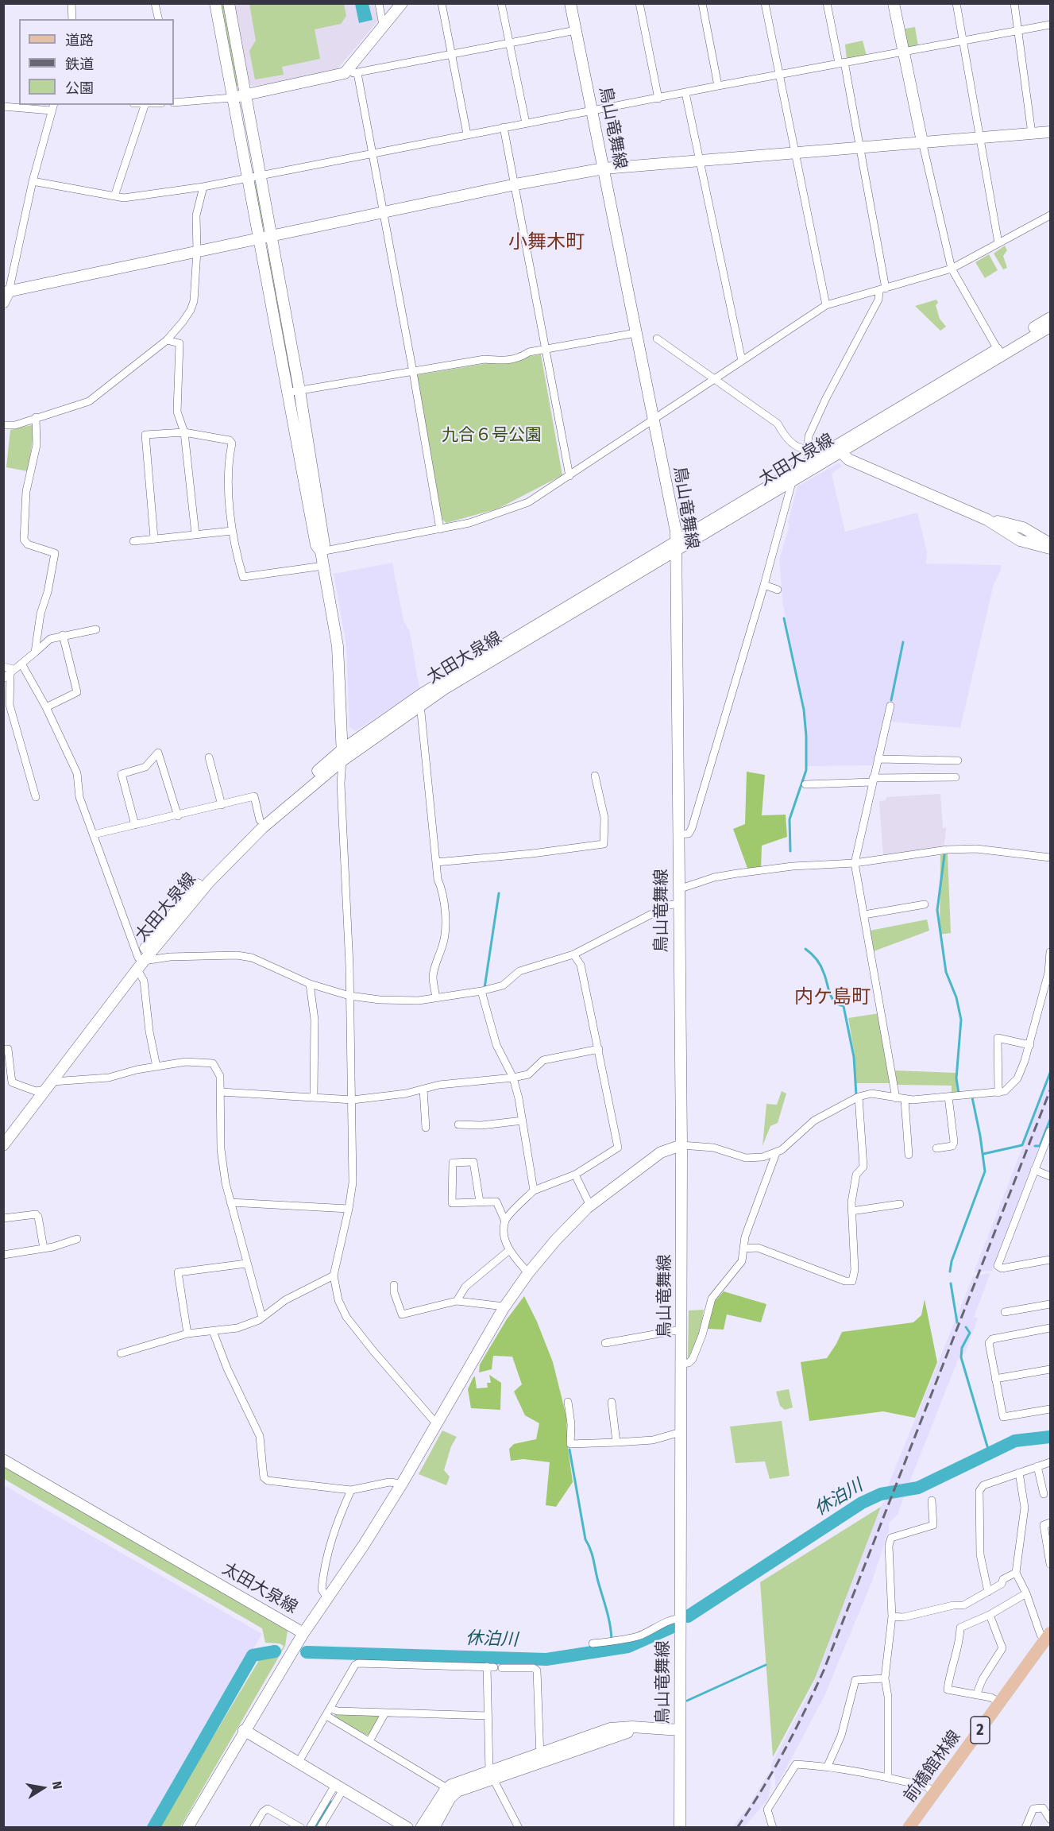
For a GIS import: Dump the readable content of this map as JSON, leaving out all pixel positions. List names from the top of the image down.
{
  "streets": {
    "main road": [
      "鳥山竜舞線",
      "太田大泉線",
      "2",
      "前橋館林線"
    ]
  },
  "crossings": [
    ["鳥山竜舞線", "太田大泉線"]
  ],
  "districts": ["小舞木町", "内ケ島町"],
  "water": ["休泊川"],
  "parks": ["九合６号公園"],
  "legend": ["道路", "鉄道", "公園"],
  "north": "right"
}
